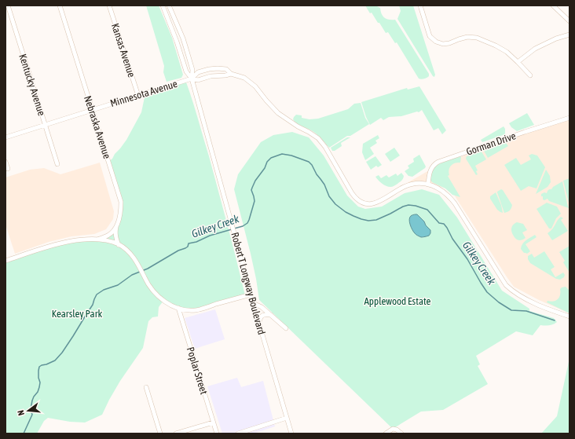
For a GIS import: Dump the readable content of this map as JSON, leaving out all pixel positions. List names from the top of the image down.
{
  "streets": {
    "street": [
      "Kansas Avenue",
      "Kentucky Avenue",
      "Minnesota Avenue",
      "Nebraska Avenue",
      "Gorman Drive",
      "Robert T Longway Boulevard",
      "Poplar Street"
    ]
  },
  "crossings": [
    ["Kansas Avenue", "Minnesota Avenue"],
    ["Kentucky Avenue", "Minnesota Avenue"],
    ["Minnesota Avenue", "Nebraska Avenue"],
    ["Minnesota Avenue", "Robert T Longway Boulevard"]
  ],
  "water": ["Gilkey Creek"],
  "parks": ["Applewood Estate", "Kearsley Park"],
  "north": "left"
}
